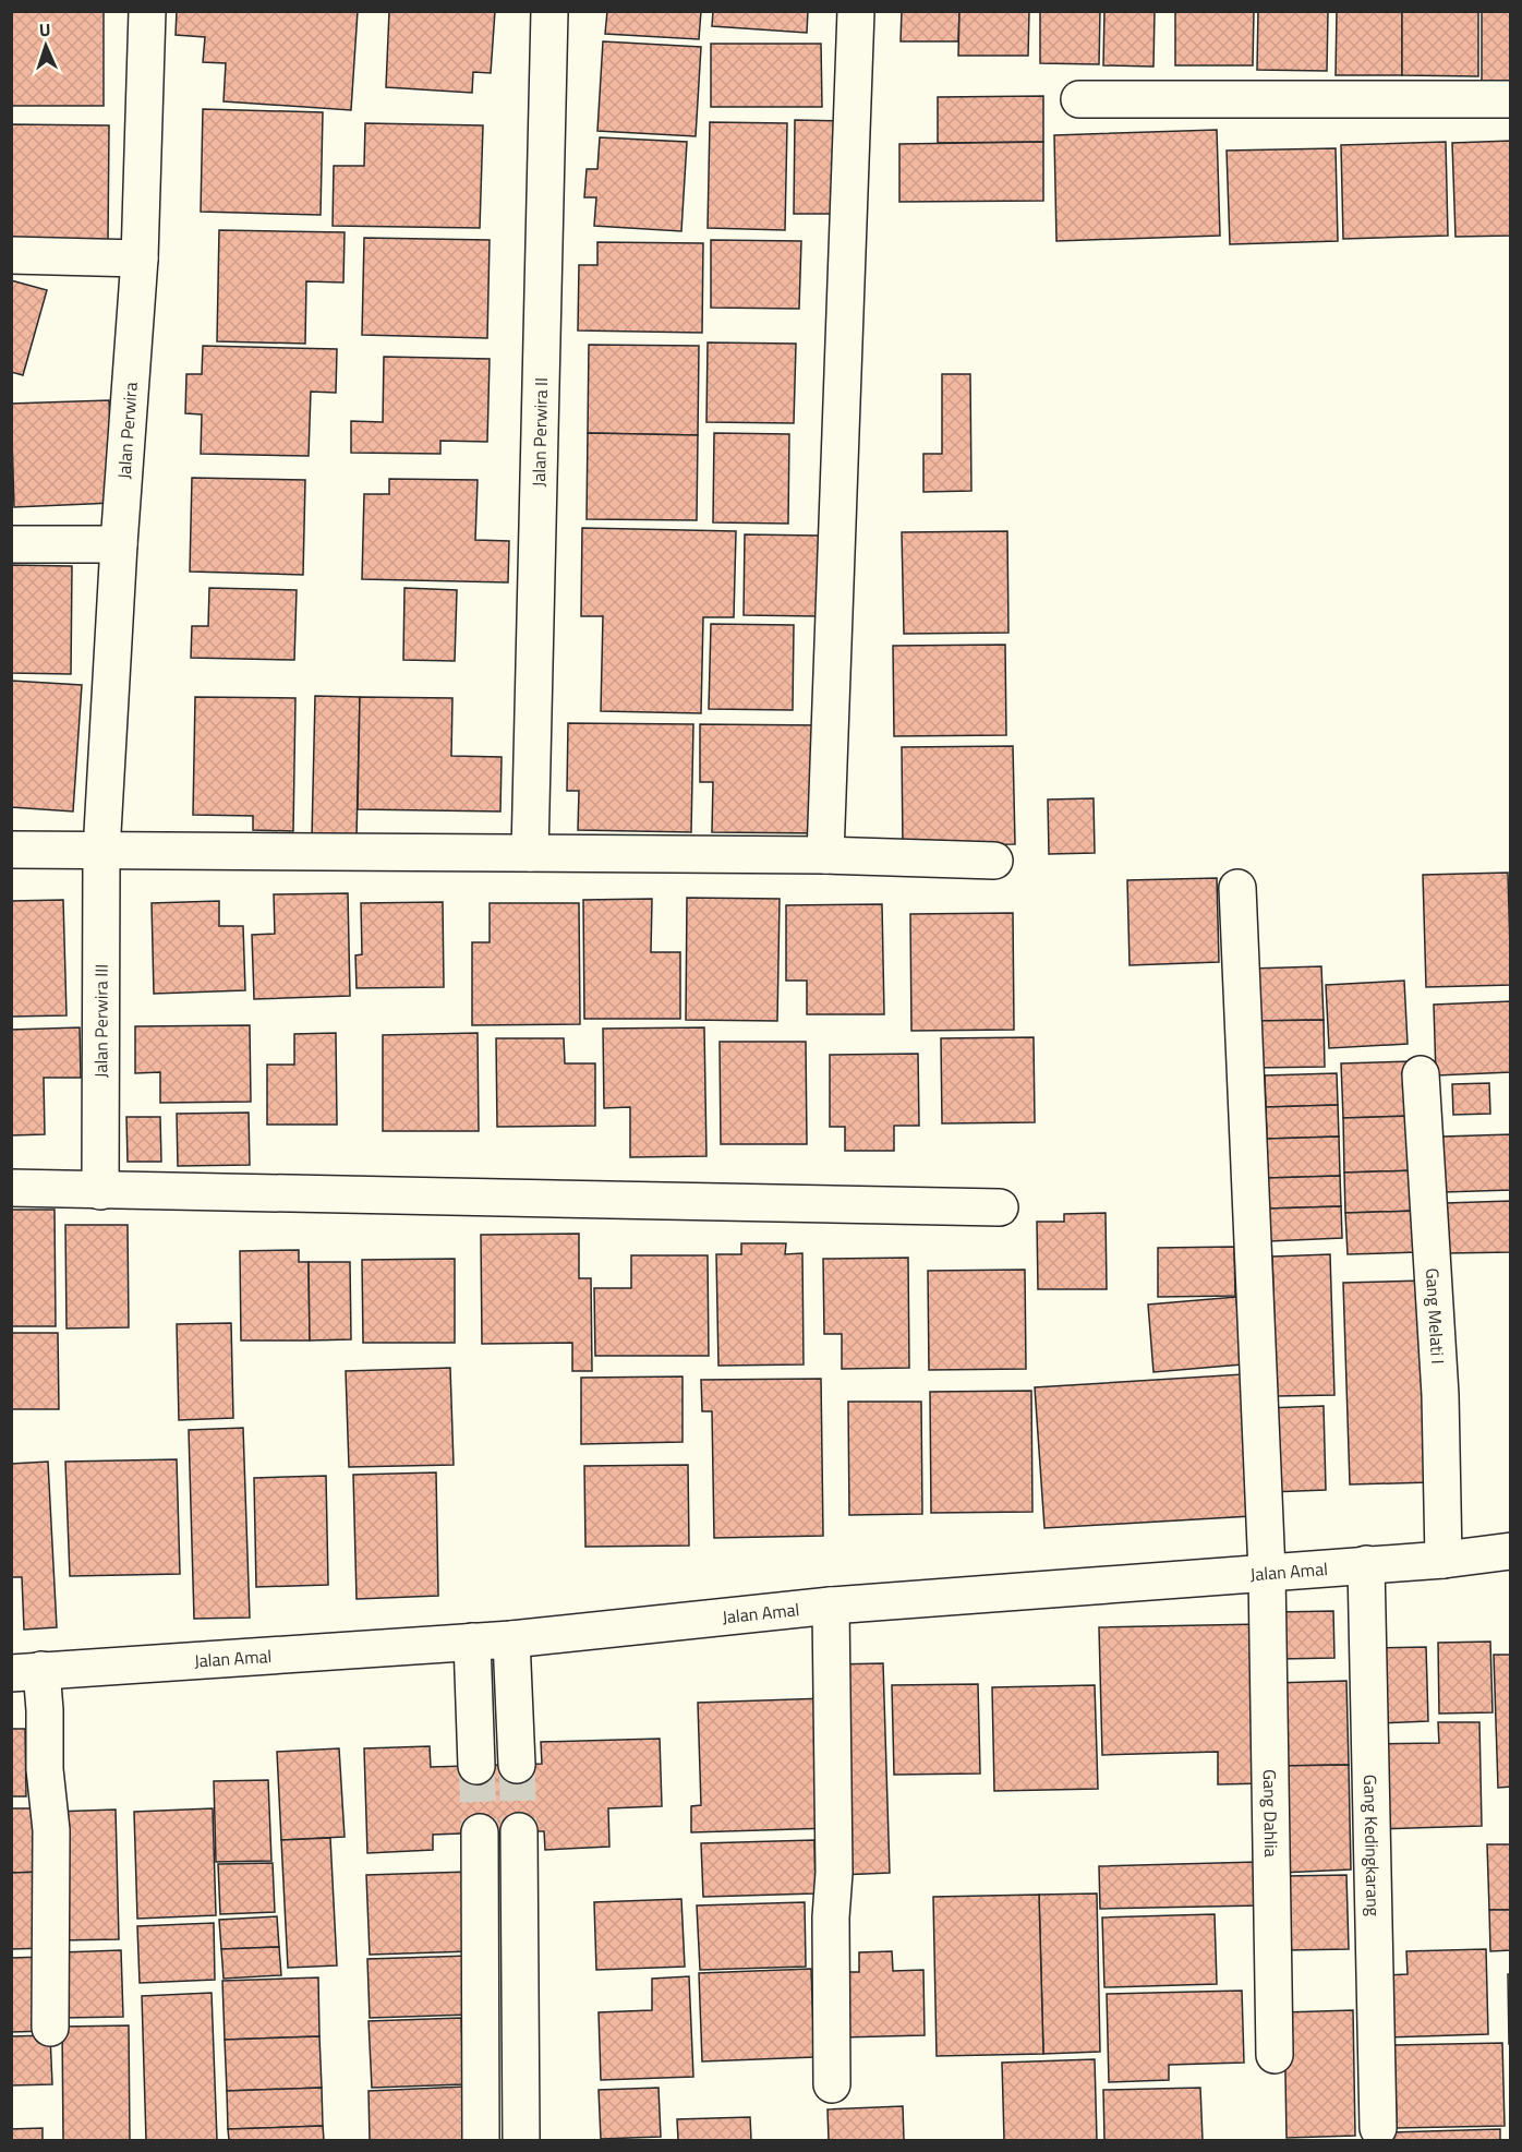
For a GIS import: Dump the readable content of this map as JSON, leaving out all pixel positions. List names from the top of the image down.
{
  "streets": {
    "street": [
      "Jalan Perwira",
      "Jalan Perwira II",
      "Jalan Perwira III",
      "Gang Melati I",
      "Jalan Amal",
      "Gang Dahlia",
      "Gang Kedingkarang"
    ]
  },
  "crossings": [
    ["Jalan Perwira", "Jalan Perwira III"],
    ["Gang Melati I", "Jalan Amal"],
    ["Jalan Amal", "Gang Dahlia"],
    ["Jalan Amal", "Gang Kedingkarang"]
  ],
  "north": "top"
}
